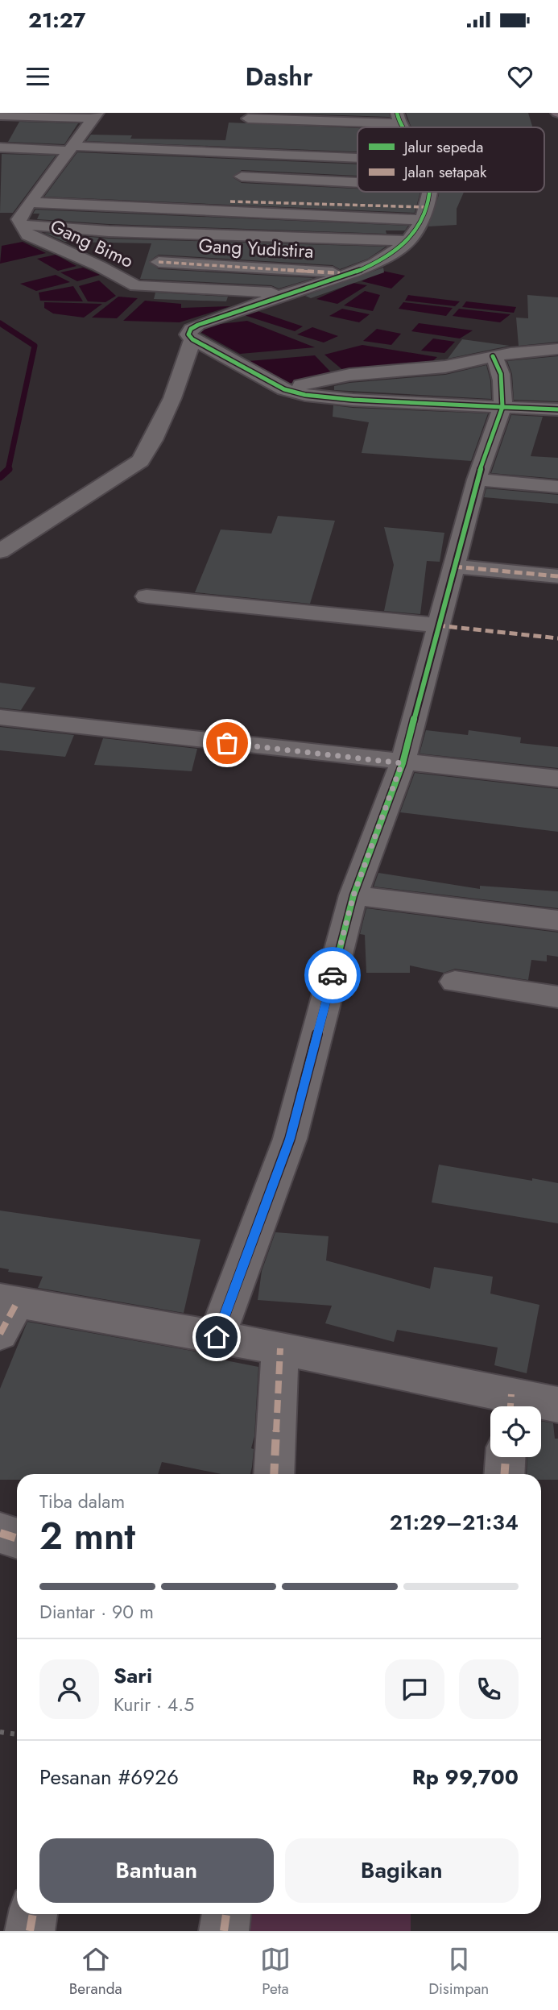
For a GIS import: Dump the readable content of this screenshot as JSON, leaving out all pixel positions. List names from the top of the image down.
{
  "streets": {
    "street": ["Gang Bimo", "Gang Yudistira"]
  },
  "legend": ["Jalur sepeda", "Jalan setapak"],
  "page": {
    "status": "21:27",
    "header": "Dashr",
    "heading": ["2 mnt", "Tiba dalam", "21:29–21:34"],
    "panel": [
      "Sari",
      "Kurir · 4.5",
      "Pesanan #6926",
      "Rp 99,700"
    ],
    "bar": "Diantar · 90 m",
    "buttons": ["Bantuan", "Bagikan"],
    "tabs": ["Beranda", "Peta", "Disimpan"]
  }
}
